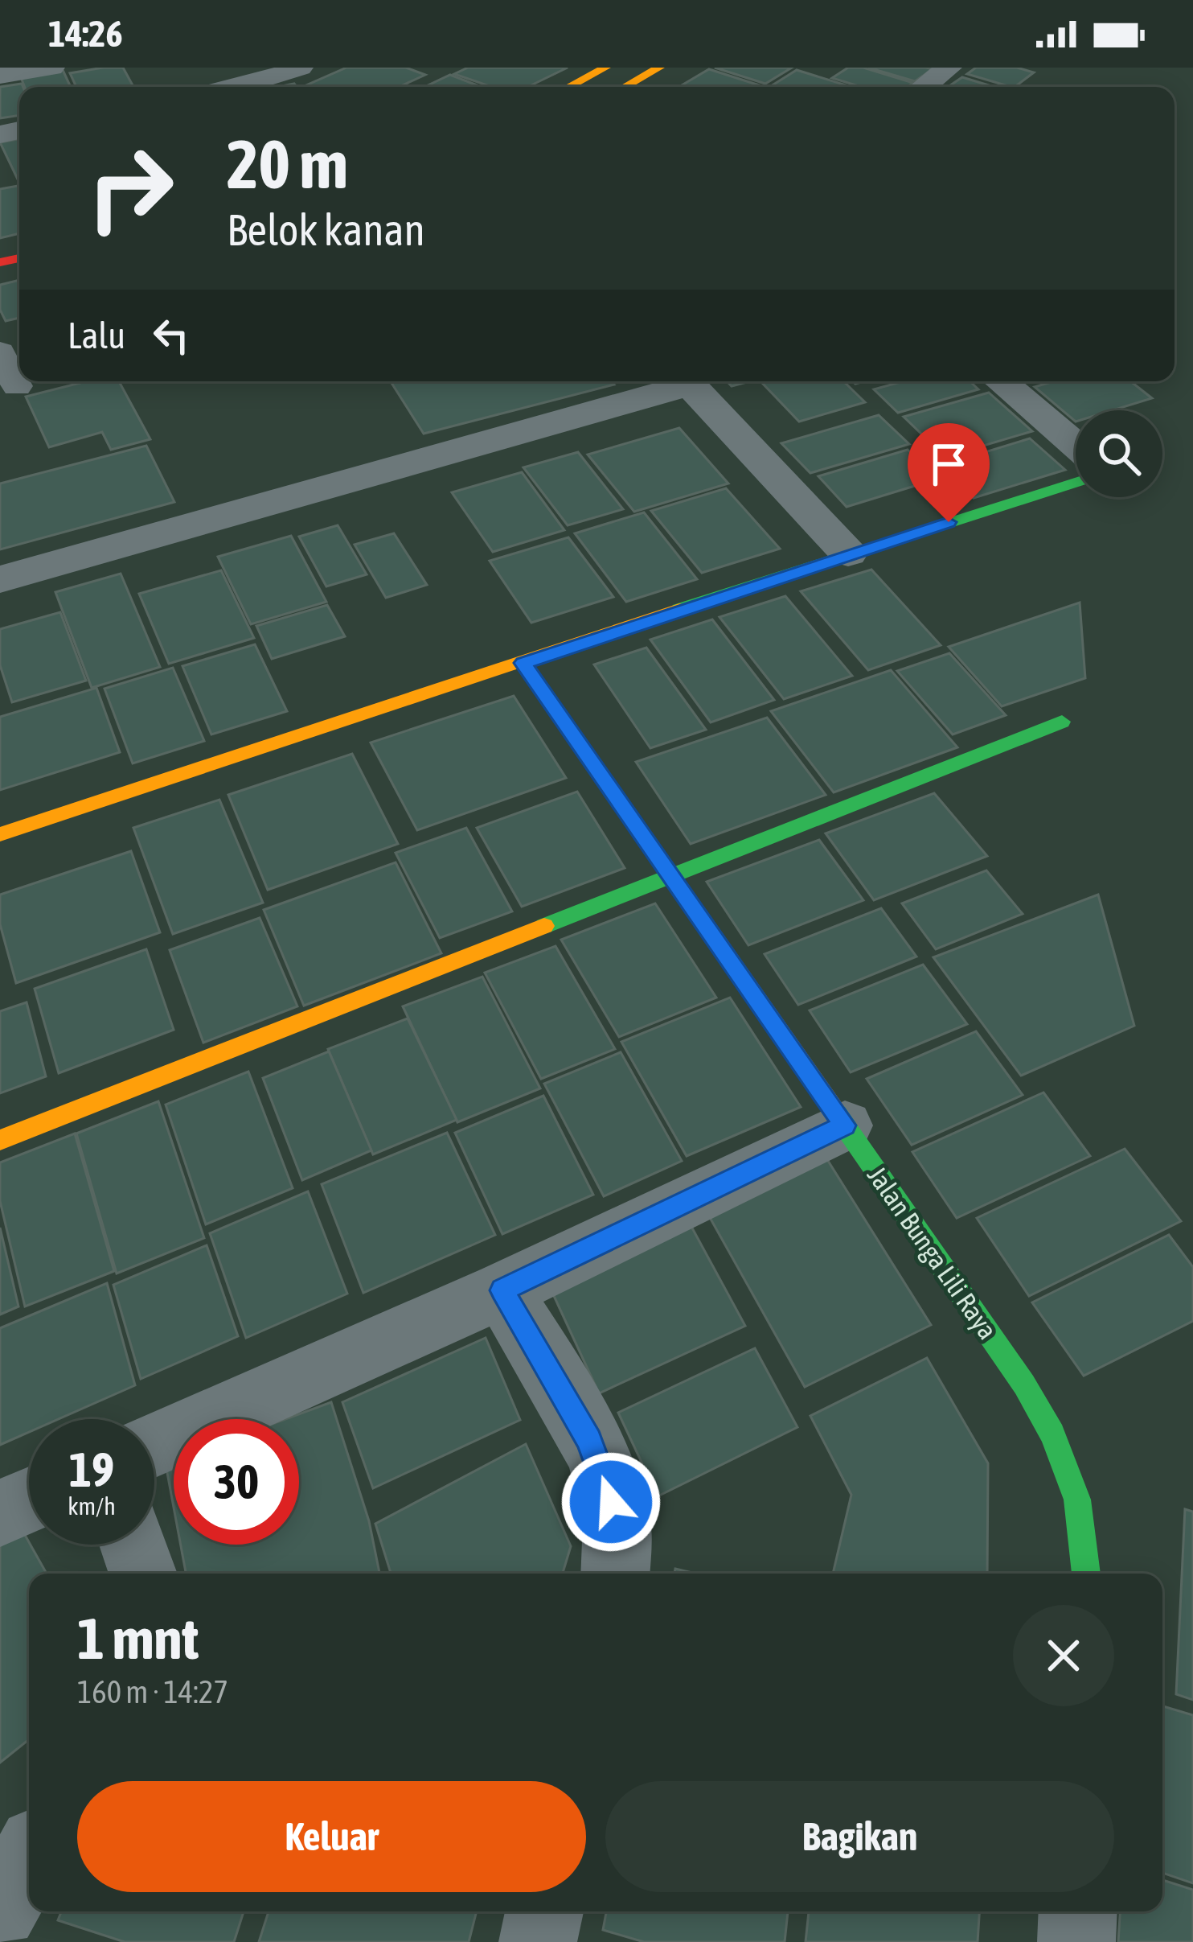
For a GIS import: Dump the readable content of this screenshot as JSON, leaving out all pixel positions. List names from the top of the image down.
{
  "streets": {
    "street": ["Jalan Bunga Lili Raya"]
  },
  "page": {
    "status": "14:26",
    "turn": ["20 m", "Belok kanan"],
    "then": "Lalu",
    "speed": "19 km/h",
    "limit": "30",
    "heading": ["1 mnt", "160 m · 14:27"],
    "buttons": ["Keluar", "Bagikan"]
  }
}
